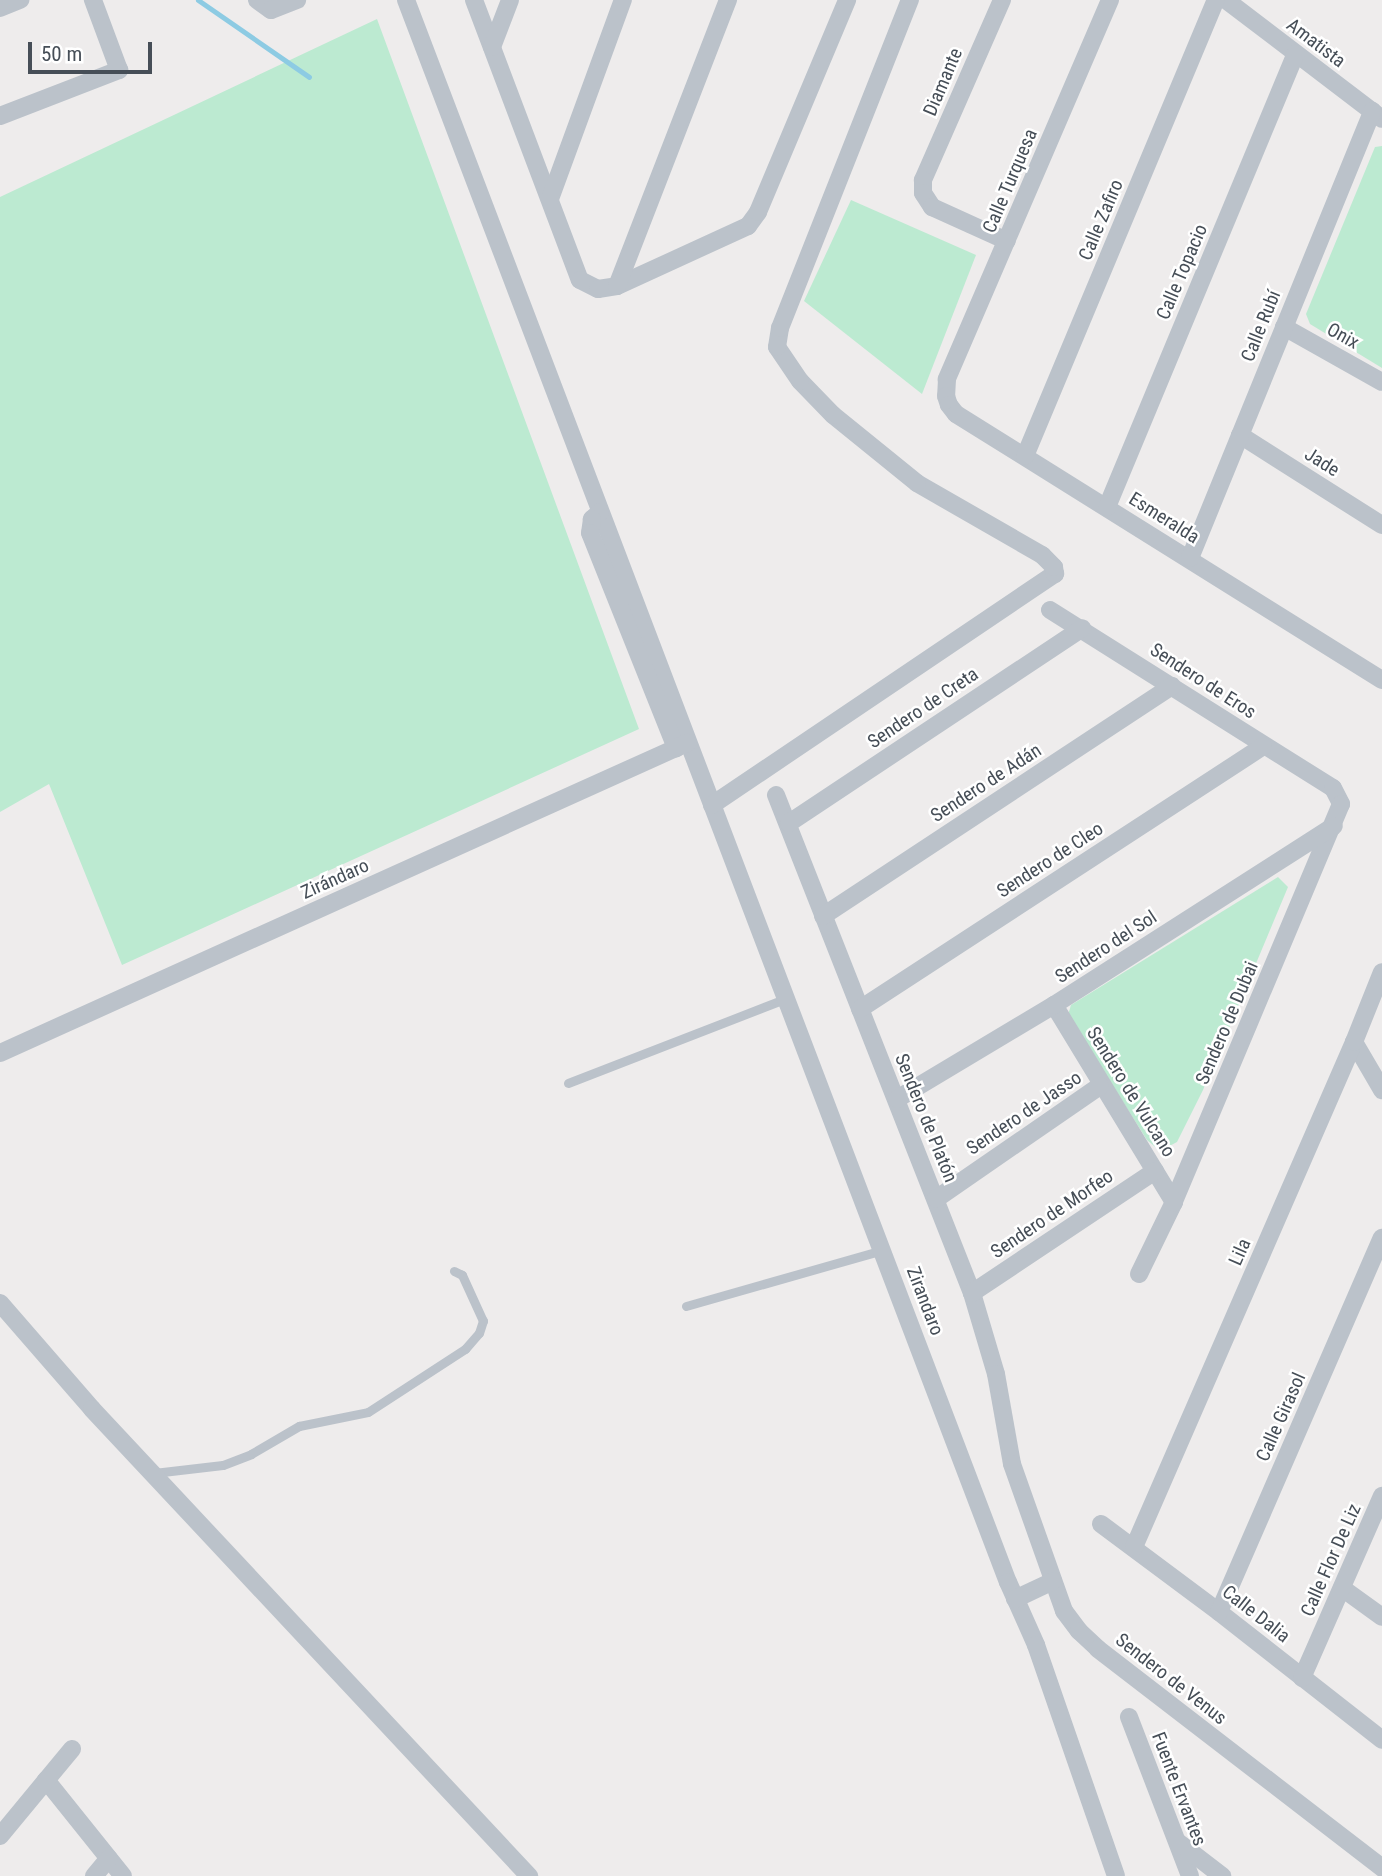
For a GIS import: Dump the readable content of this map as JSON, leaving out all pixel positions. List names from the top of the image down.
{
  "streets": {
    "street": [
      "Amatista",
      "Diamante",
      "Calle Turquesa",
      "Calle Zafiro",
      "Calle Topacio",
      "Calle Rubí",
      "Onix",
      "Jade",
      "Esmeralda",
      "Sendero de Eros",
      "Sendero de Creta",
      "Sendero de Adán",
      "Sendero de Cleo",
      "Zirándaro",
      "Sendero del Sol",
      "Sendero de Dubai",
      "Sendero de Vulcano",
      "Sendero de Jasso",
      "Sendero de Platón",
      "Sendero de Morfeo",
      "Lila",
      "Zirandaro",
      "Calle Girasol",
      "Calle Flor De Liz",
      "Calle Dalia",
      "Sendero de Venus",
      "Fuente Ervantes"
    ]
  },
  "crossings": [
    ["Amatista", "Calle Topacio"],
    ["Amatista", "Calle Rubí"],
    ["Diamante", "Calle Turquesa"],
    ["Calle Turquesa", "Esmeralda"],
    ["Calle Zafiro", "Esmeralda"],
    ["Calle Topacio", "Esmeralda"],
    ["Calle Rubí", "Onix"],
    ["Calle Rubí", "Jade"],
    ["Calle Rubí", "Esmeralda"],
    ["Sendero de Eros", "Sendero de Creta"],
    ["Sendero de Eros", "Sendero de Adán"],
    ["Sendero de Eros", "Sendero de Cleo"],
    ["Sendero de Eros", "Sendero de Dubai"],
    ["Sendero de Creta", "Sendero de Platón"],
    ["Sendero de Adán", "Sendero de Platón"],
    ["Sendero de Cleo", "Sendero de Platón"],
    ["Zirándaro", "Zirandaro"],
    ["Sendero del Sol", "Sendero de Dubai"],
    ["Sendero del Sol", "Sendero de Vulcano"],
    ["Sendero del Sol", "Sendero de Platón"],
    ["Sendero de Dubai", "Sendero de Vulcano"],
    ["Sendero de Vulcano", "Sendero de Jasso"],
    ["Sendero de Vulcano", "Sendero de Morfeo"],
    ["Sendero de Jasso", "Sendero de Platón"],
    ["Sendero de Platón", "Sendero de Morfeo"],
    ["Sendero de Platón", "Sendero de Venus"],
    ["Lila", "Calle Dalia"],
    ["Calle Girasol", "Calle Dalia"],
    ["Calle Flor De Liz", "Calle Dalia"]
  ],
  "scale_bar": "50 m"
}
